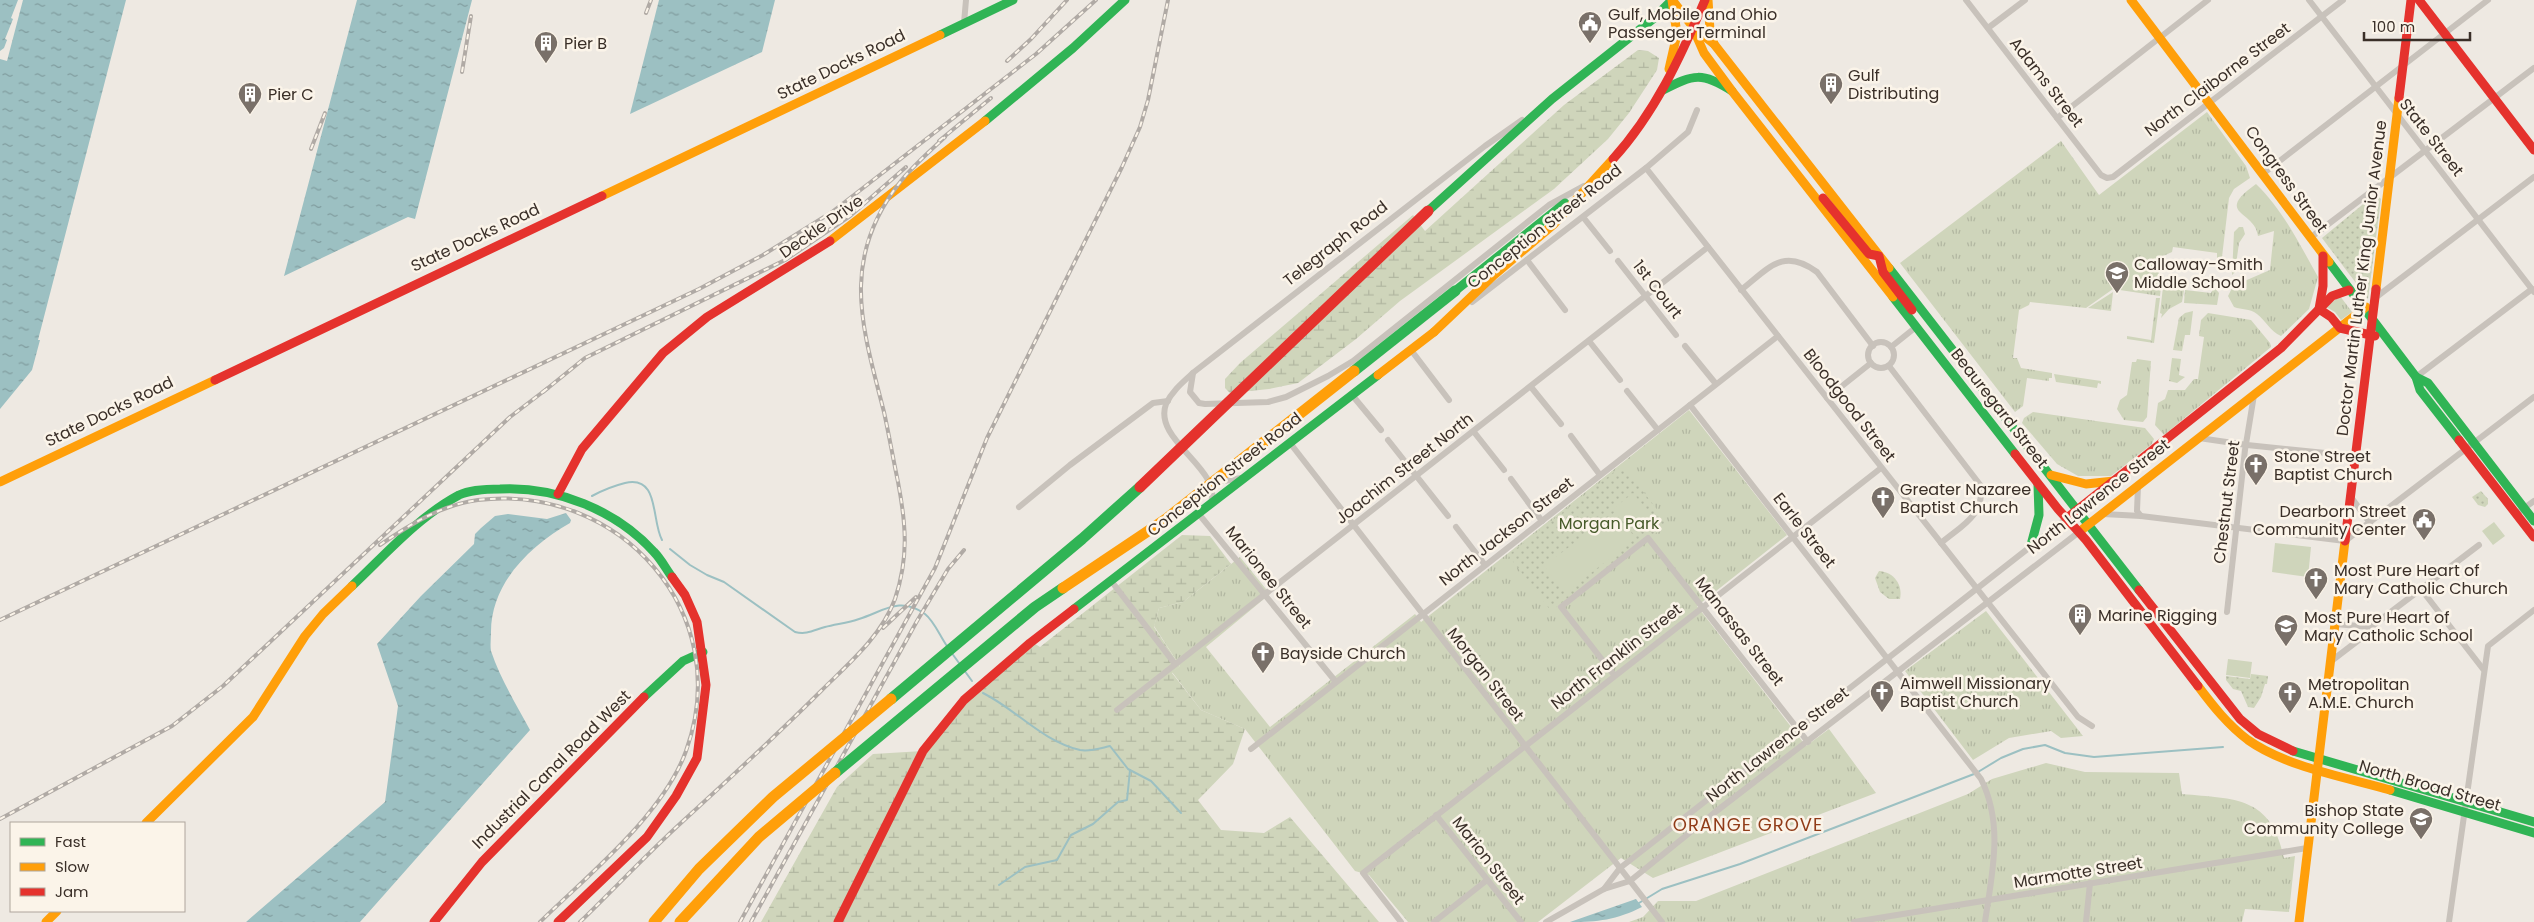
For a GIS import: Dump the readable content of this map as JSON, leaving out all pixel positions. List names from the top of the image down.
{
  "streets": {
    "main road": [
      "State Docks Road",
      "Congress Street",
      "Deckle Drive",
      "Conception Street Road",
      "Telegraph Road",
      "Doctor Martin Luther King Junior Avenue",
      "Beauregard Street",
      "North Lawrence Street",
      "Industrial Canal Road West",
      "North Broad Street"
    ],
    "street": [
      "North Claiborne Street",
      "Adams Street",
      "State Street",
      "1st Court",
      "Bloodgood Street",
      "Joachim Street North",
      "Chestnut Street",
      "Earle Street",
      "North Jackson Street",
      "Marionee Street",
      "Manassas Street",
      "North Franklin Street",
      "Morgan Street",
      "Marion Street",
      "Marmotte Street"
    ]
  },
  "crossings": [
    ["North Claiborne Street", "Adams Street"],
    ["North Claiborne Street", "State Street"],
    ["North Claiborne Street", "Congress Street"],
    ["State Street", "Doctor Martin Luther King Junior Avenue"],
    ["State Street", "North Lawrence Street"],
    ["Congress Street", "Doctor Martin Luther King Junior Avenue"],
    ["Congress Street", "North Lawrence Street"],
    ["Conception Street Road", "Bloodgood Street"],
    ["Conception Street Road", "Marionee Street"],
    ["Conception Street Road", "Morgan Street"],
    ["Telegraph Road", "Beauregard Street"],
    ["Doctor Martin Luther King Junior Avenue", "Beauregard Street"],
    ["Doctor Martin Luther King Junior Avenue", "North Lawrence Street"],
    ["Doctor Martin Luther King Junior Avenue", "North Broad Street"],
    ["Doctor Martin Luther King Junior Avenue", "Marmotte Street"],
    ["1st Court", "Joachim Street North"],
    ["Bloodgood Street", "Joachim Street North"],
    ["Bloodgood Street", "North Lawrence Street"],
    ["Bloodgood Street", "North Jackson Street"],
    ["Bloodgood Street", "North Franklin Street"],
    ["Beauregard Street", "North Lawrence Street"],
    ["Beauregard Street", "North Broad Street"],
    ["Joachim Street North", "Marionee Street"],
    ["Joachim Street North", "Morgan Street"],
    ["North Lawrence Street", "Chestnut Street"],
    ["North Lawrence Street", "Earle Street"],
    ["North Lawrence Street", "Manassas Street"],
    ["North Lawrence Street", "Morgan Street"],
    ["Earle Street", "North Jackson Street"],
    ["Earle Street", "North Franklin Street"],
    ["Earle Street", "Marmotte Street"],
    ["North Jackson Street", "Marionee Street"],
    ["North Jackson Street", "Morgan Street"],
    ["Manassas Street", "North Franklin Street"],
    ["North Franklin Street", "Morgan Street"],
    ["North Franklin Street", "Marion Street"]
  ],
  "districts": ["ORANGE GROVE"],
  "parks": ["Morgan Park"],
  "places": {
    "public building": ["Gulf, Mobile and Ohio Passenger Terminal", "Dearborn Street Community Center"],
    "building": [
      "Pier B",
      "Gulf Distributing",
      "Pier C",
      "Marine Rigging"
    ],
    "school or university": ["Calloway-Smith Middle School", "Most Pure Heart of Mary Catholic School", "Bishop State Community College"],
    "church": [
      "Stone Street Baptist Church",
      "Greater Nazaree Baptist Church",
      "Most Pure Heart of Mary Catholic Church",
      "Bayside Church",
      "Aimwell Missionary Baptist Church",
      "Metropolitan A.M.E. Church"
    ]
  },
  "legend": ["Fast", "Slow", "Jam"],
  "scale_bar": "100 m"
}
